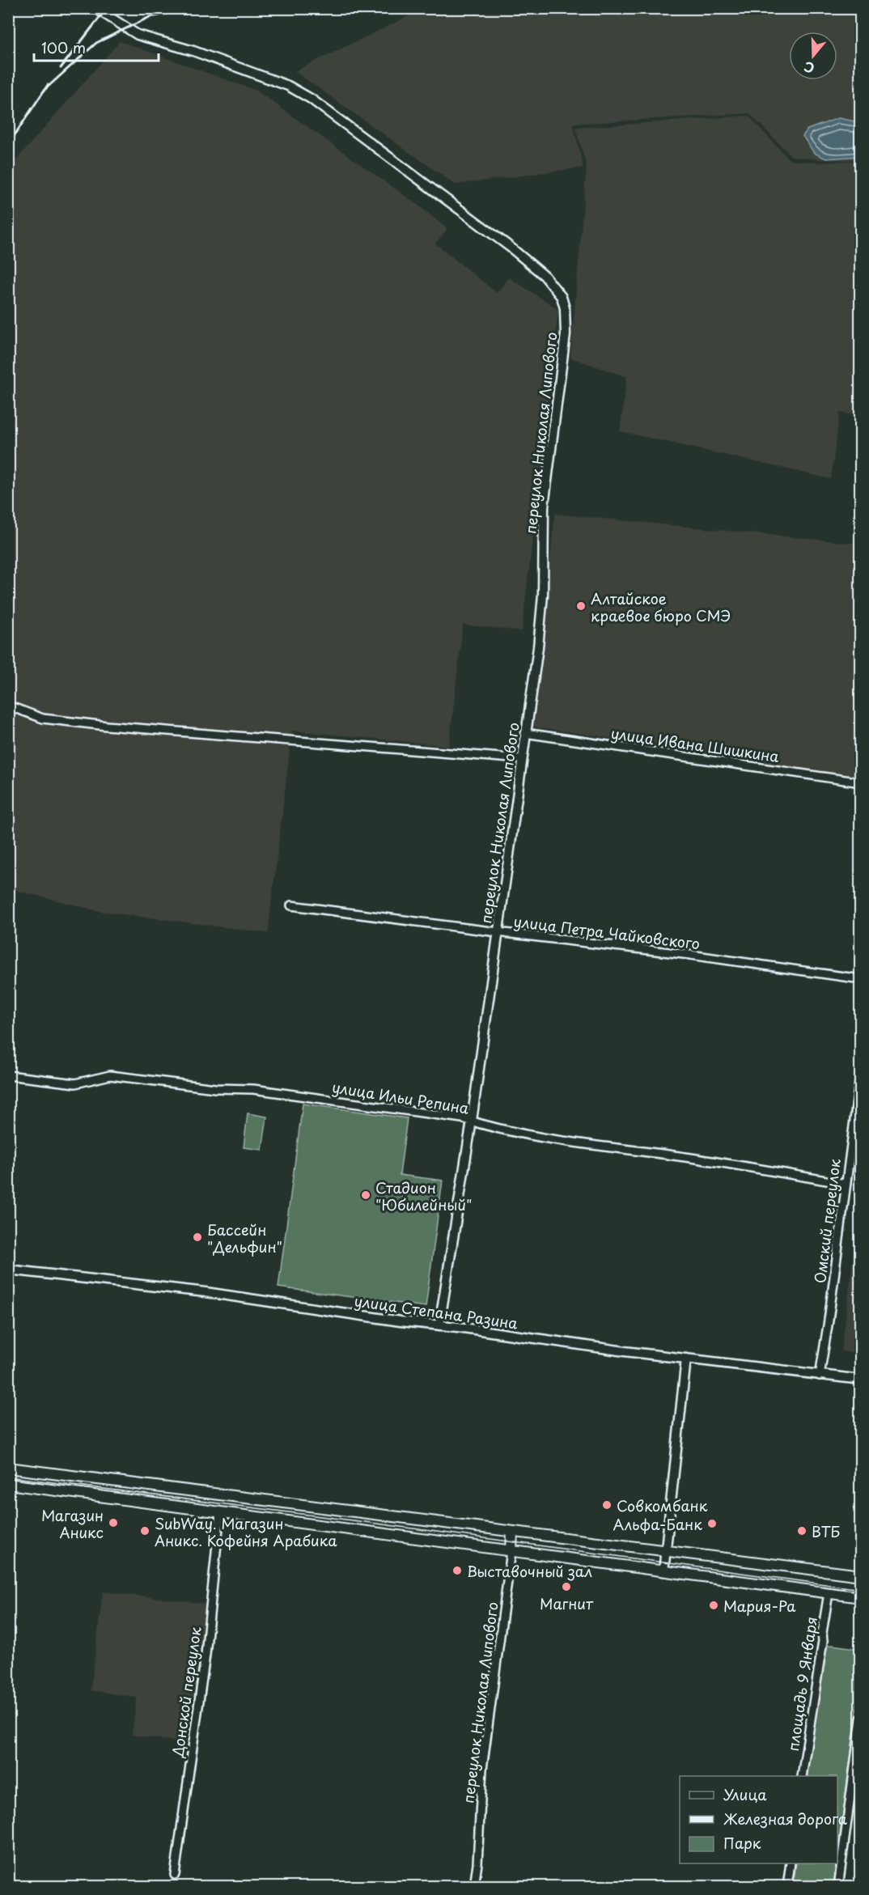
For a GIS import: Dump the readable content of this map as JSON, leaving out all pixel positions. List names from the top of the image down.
{
  "streets": {
    "street": [
      "переулок Николая Липового",
      "улица Ивана Шишкина",
      "улица Петра Чайковского",
      "улица Ильи Репина",
      "Омский переулок",
      "улица Степана Разина",
      "площадь 9 Января",
      "Донской переулок"
    ]
  },
  "crossings": [
    ["переулок Николая Липового", "улица Ивана Шишкина"],
    ["переулок Николая Липового", "улица Петра Чайковского"],
    ["переулок Николая Липового", "улица Ильи Репина"],
    ["переулок Николая Липового", "улица Степана Разина"],
    ["улица Ильи Репина", "Омский переулок"],
    ["Омский переулок", "улица Степана Разина"]
  ],
  "places": [
    "Алтайское краевое бюро СМЭ",
    "Стадион \"Юбилейный\"",
    "Бассейн \"Дельфин\"",
    "Совкомбанк",
    "Магазин Аникс",
    "Альфа-Банк",
    "SubWay. Магазин Аникс. Кофейня Арабика",
    "ВТБ",
    "Выставочный зал",
    "Магнит",
    "Мария-Ра"
  ],
  "legend": ["Улица", "Железная дорога", "Парк"],
  "scale_bar": "100 m",
  "north": "bottom"
}
